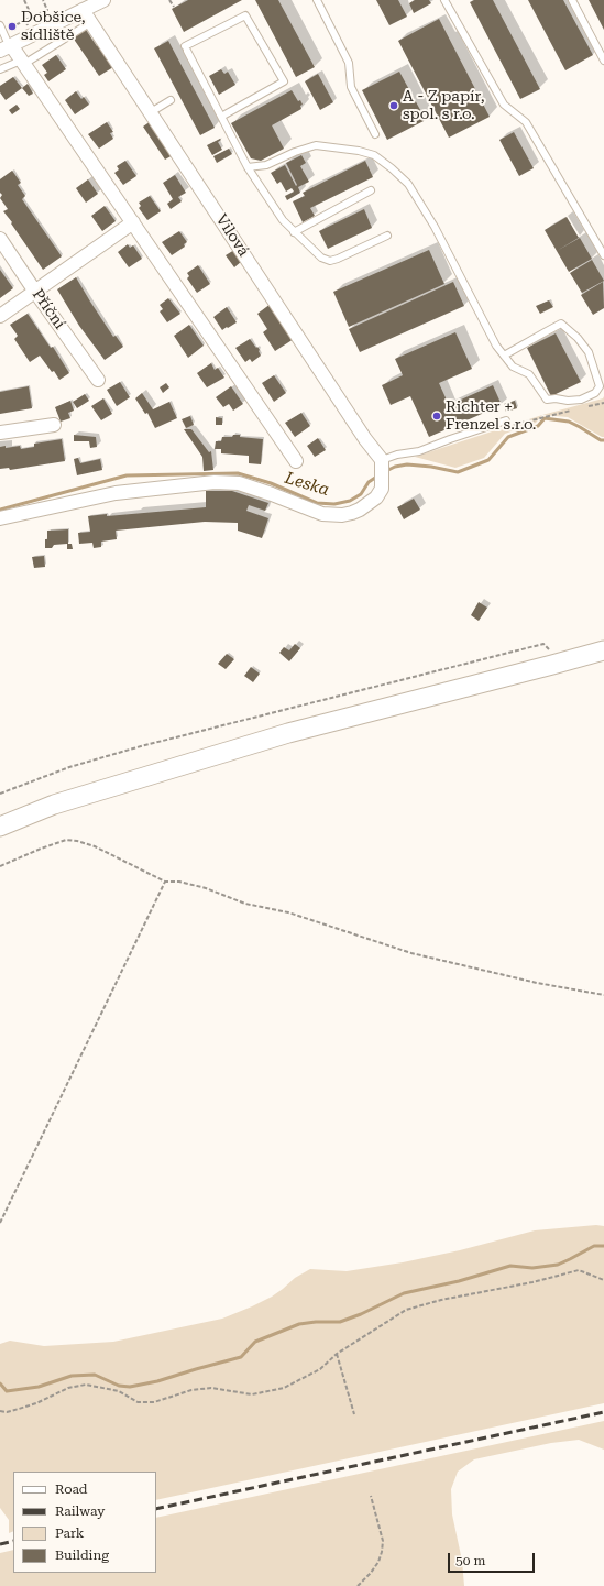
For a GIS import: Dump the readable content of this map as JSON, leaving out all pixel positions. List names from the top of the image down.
{
  "streets": {
    "street": ["Vilová", "Příční"]
  },
  "water": ["Leska"],
  "places": ["Dobšice, sídliště", "A - Z papír, spol. s r.o.", "Richter + Frenzel s.r.o."],
  "legend": [
    "Road",
    "Railway",
    "Park",
    "Building"
  ],
  "scale_bar": "50 m"
}
